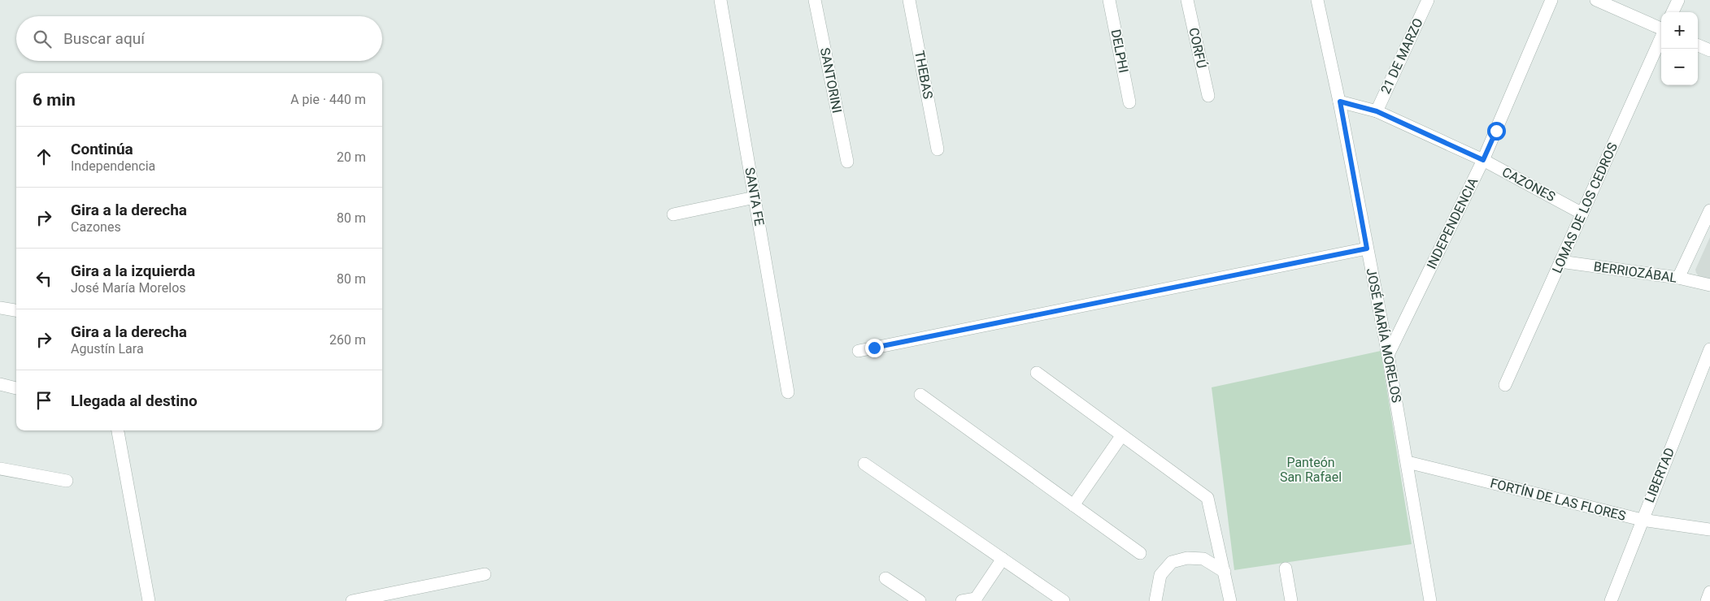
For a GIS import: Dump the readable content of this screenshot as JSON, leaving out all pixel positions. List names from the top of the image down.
{
  "streets": {
    "street": [
      "CORFÚ",
      "DELPHI",
      "21 DE MARZO",
      "THEBAS",
      "SANTORINI",
      "CAZONES",
      "SANTA FE",
      "LOMAS DE LOS CEDROS",
      "INDEPENDENCIA",
      "BERRIOZÁBAL",
      "JOSÉ MARÍA MORELOS",
      "LIBERTAD",
      "FORTÍN DE LAS FLORES"
    ]
  },
  "crossings": [
    ["21 DE MARZO", "CAZONES"],
    ["CAZONES", "LOMAS DE LOS CEDROS"],
    ["CAZONES", "INDEPENDENCIA"],
    ["CAZONES", "JOSÉ MARÍA MORELOS"],
    ["LOMAS DE LOS CEDROS", "BERRIOZÁBAL"],
    ["INDEPENDENCIA", "JOSÉ MARÍA MORELOS"],
    ["JOSÉ MARÍA MORELOS", "FORTÍN DE LAS FLORES"],
    ["LIBERTAD", "FORTÍN DE LAS FLORES"]
  ],
  "parks": ["Panteón San Rafael"],
  "page": {
    "map_buttons": ["+", "−"],
    "search": "Buscar aquí",
    "heading": ["6 min", "A pie · 440 m"],
    "list": [
      ["Continúa", "Independencia", "20 m"],
      ["Gira a la derecha", "Cazones", "80 m"],
      ["Gira a la izquierda", "José María Morelos", "80 m"],
      ["Gira a la derecha", "Agustín Lara", "260 m"],
      "Llegada al destino"
    ]
  }
}
